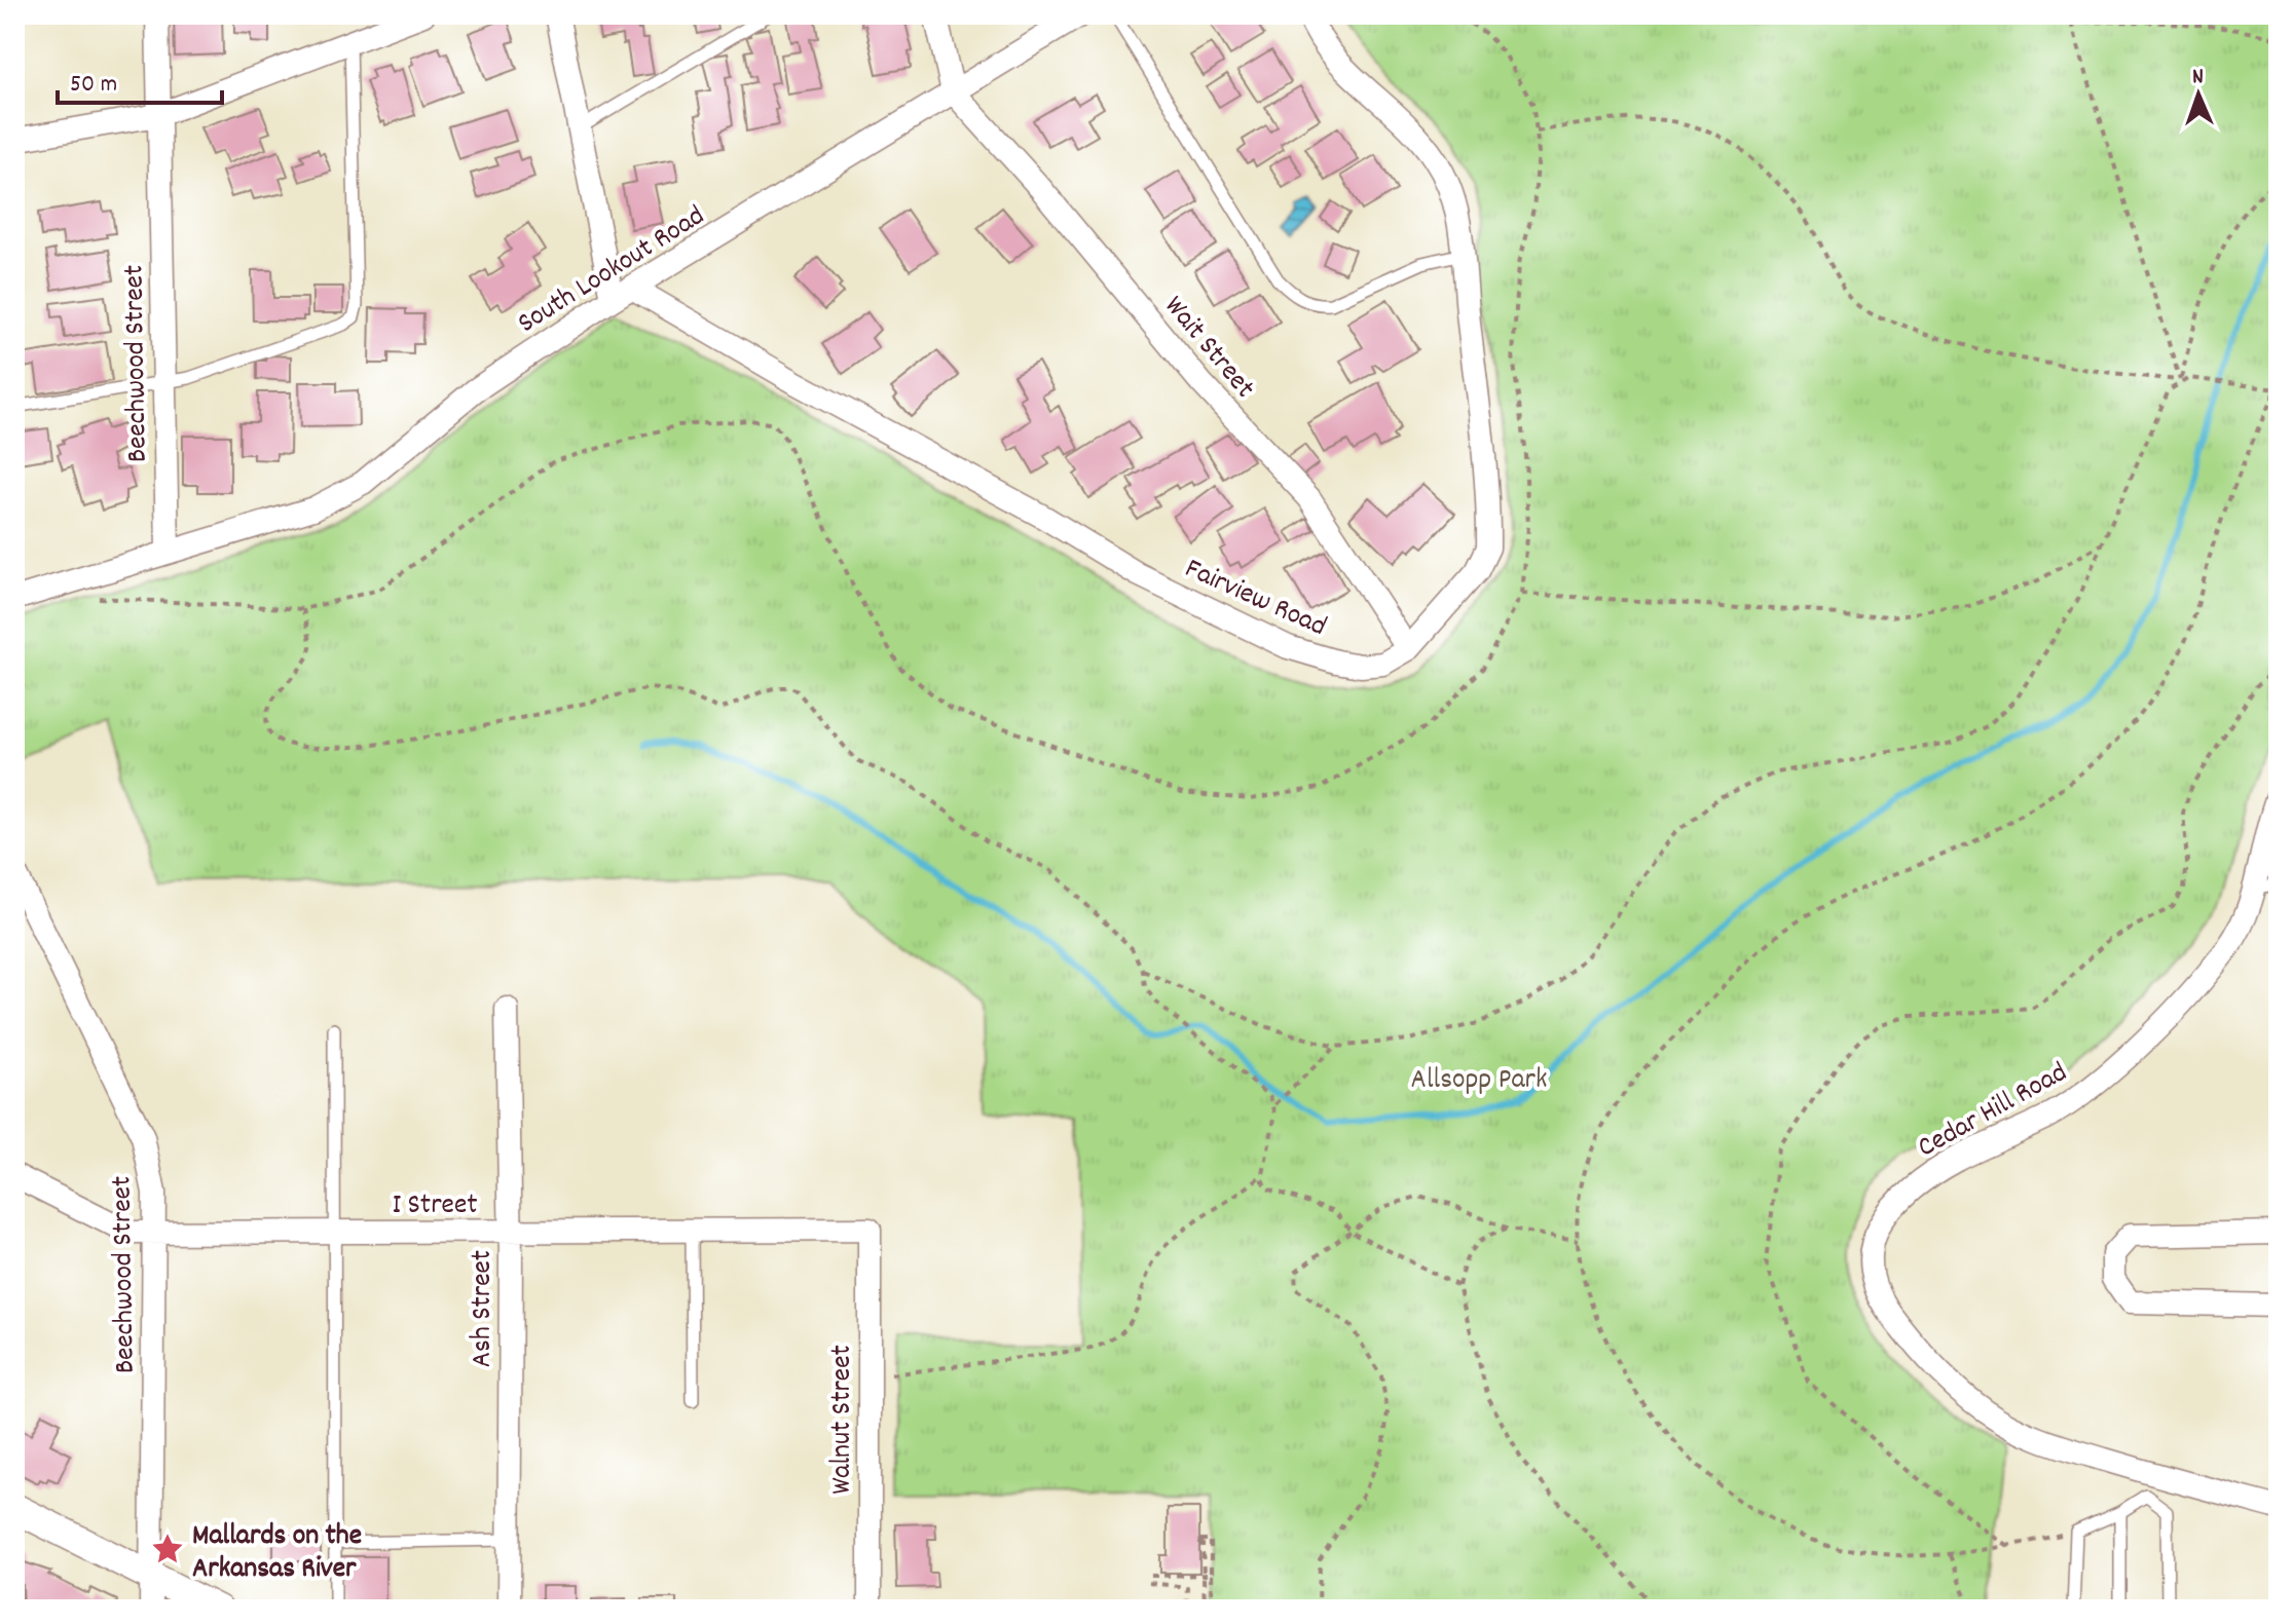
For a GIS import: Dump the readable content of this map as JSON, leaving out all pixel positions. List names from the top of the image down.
{
  "streets": {
    "street": [
      "South Lookout Road",
      "Wait Street",
      "Beechwood Street",
      "Fairview Road",
      "Cedar Hill Road",
      "I Street",
      "Ash Street",
      "Walnut Street"
    ]
  },
  "crossings": [
    ["South Lookout Road", "Wait Street"],
    ["South Lookout Road", "Beechwood Street"],
    ["South Lookout Road", "Fairview Road"],
    ["Wait Street", "Fairview Road"],
    ["Beechwood Street", "I Street"],
    ["I Street", "Ash Street"],
    ["I Street", "Walnut Street"]
  ],
  "parks": ["Allsopp Park"],
  "places": {
    "place": ["Mallards on the Arkansas River"]
  },
  "scale_bar": "50 m",
  "north": "top"
}
